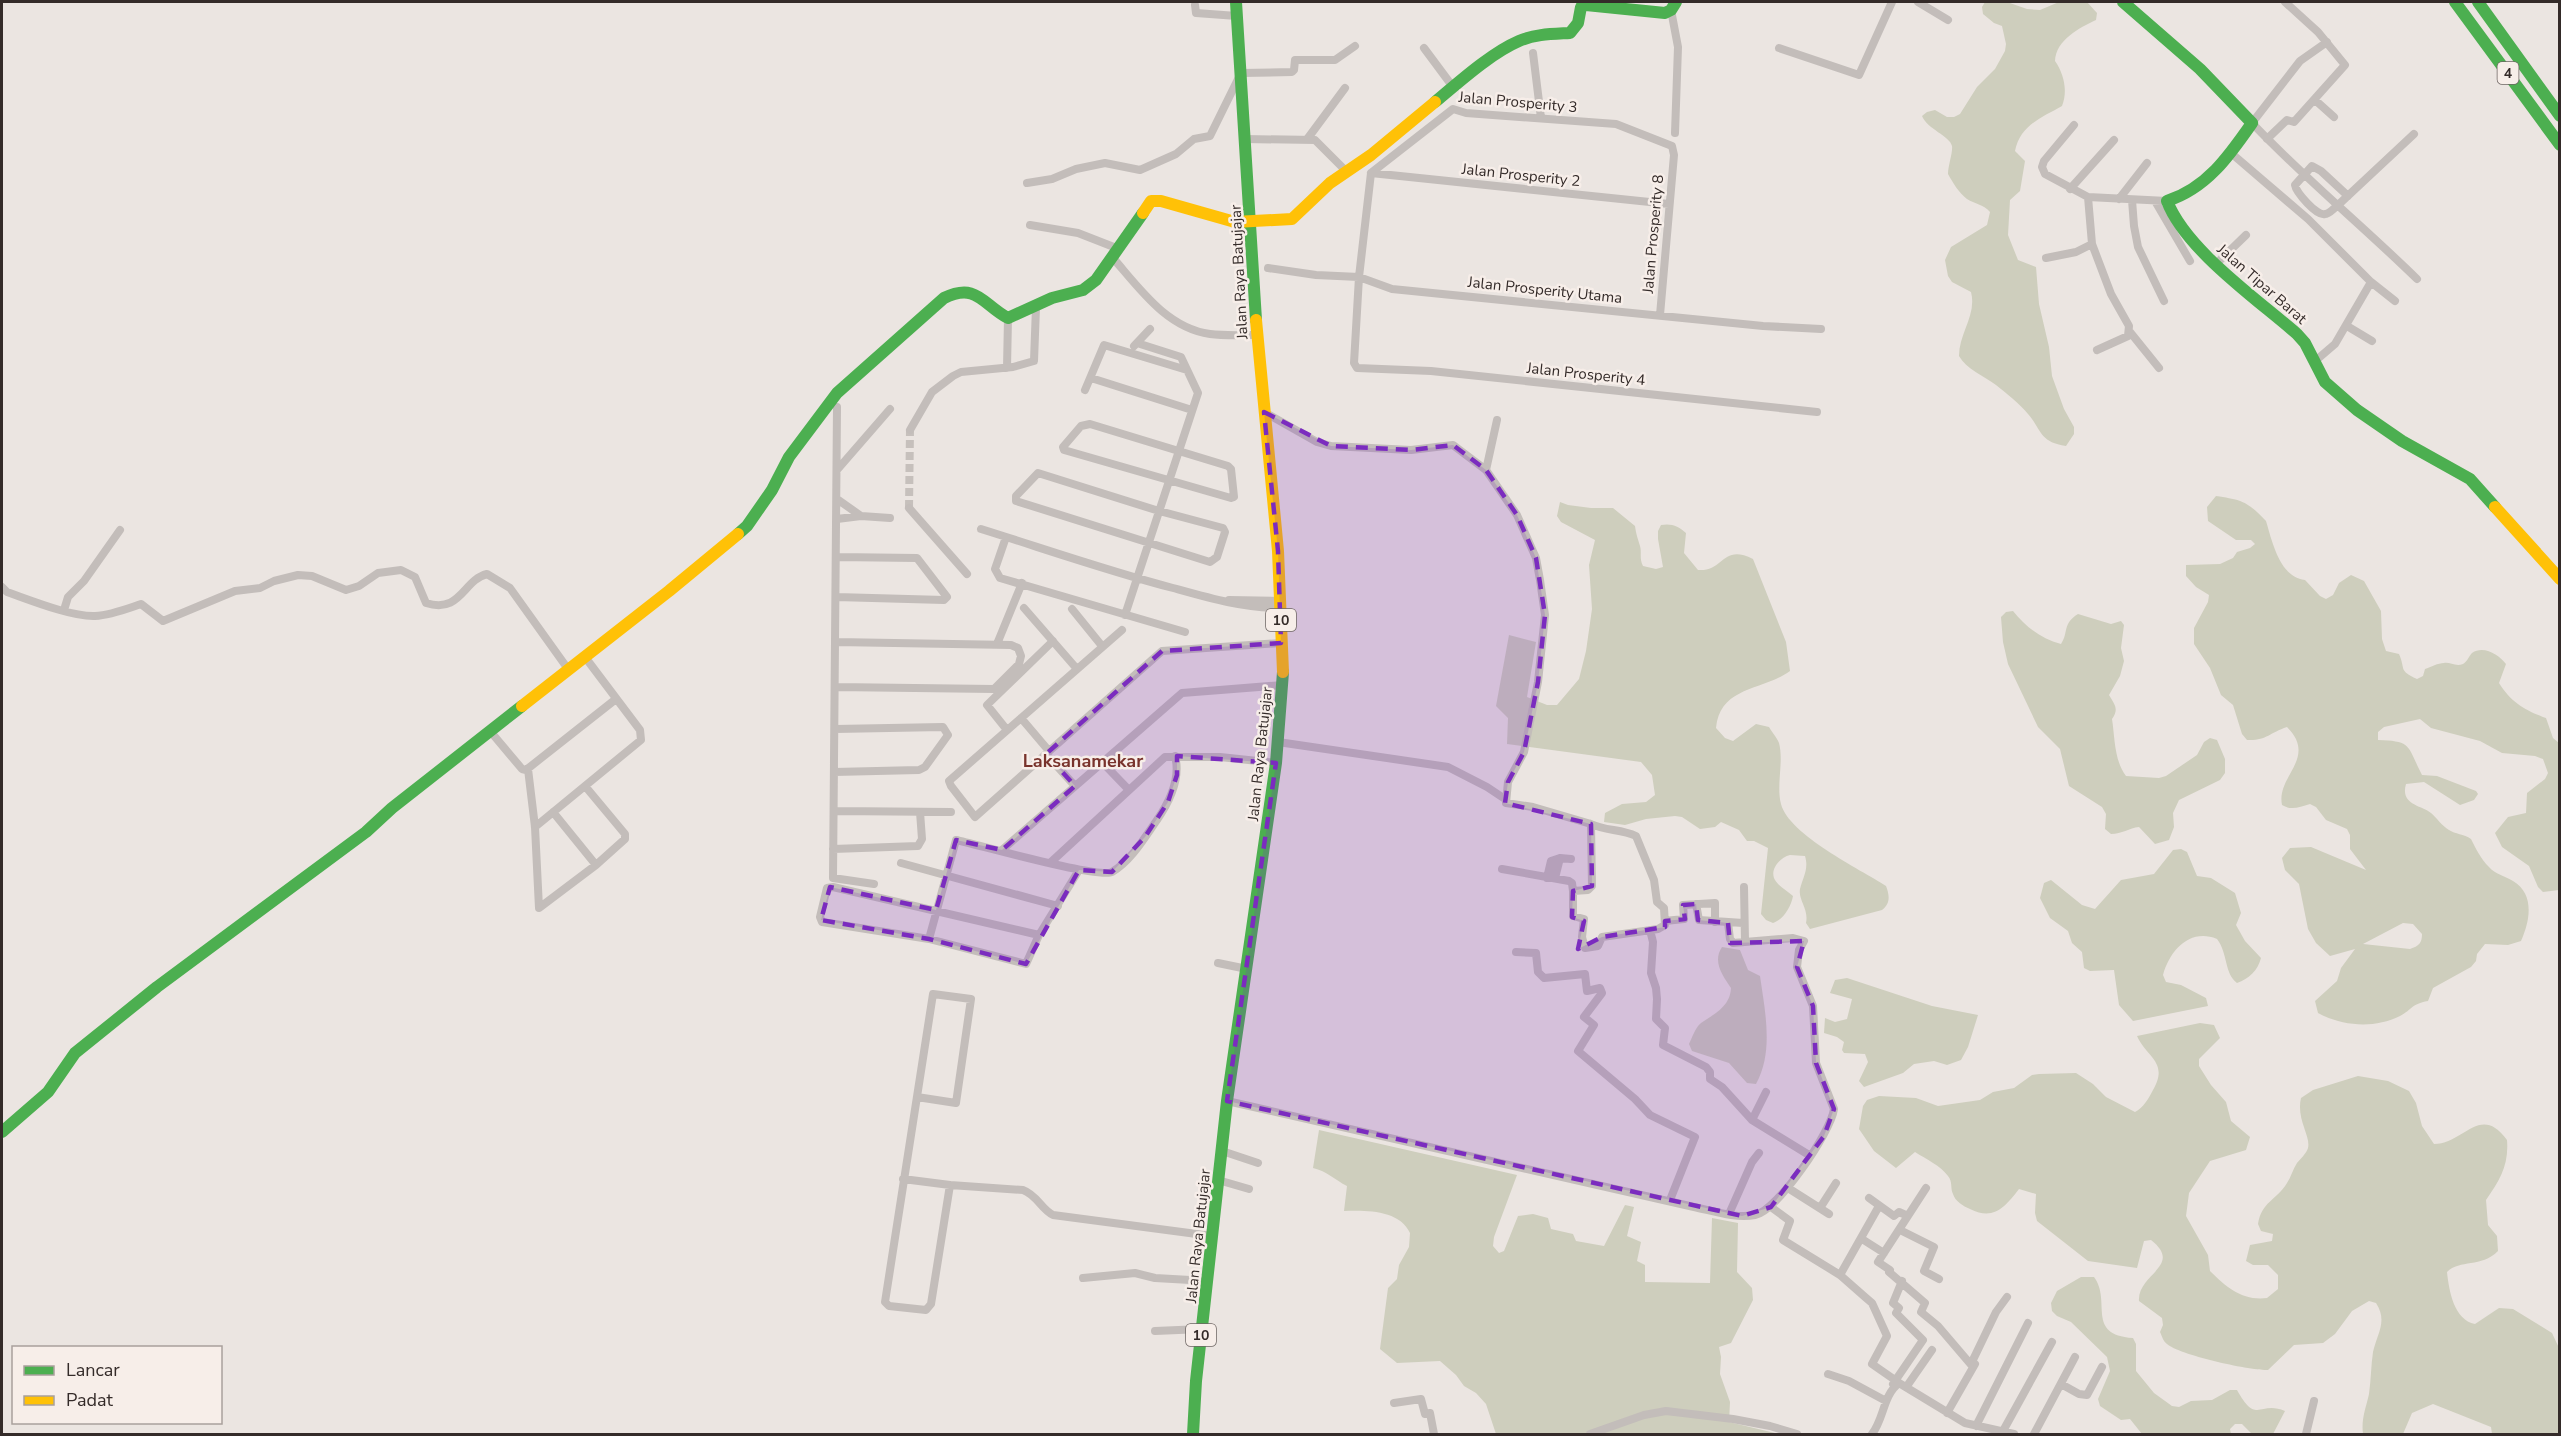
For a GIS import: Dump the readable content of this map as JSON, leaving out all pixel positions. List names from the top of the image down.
{
  "streets": {
    "main road": [
      "4",
      "Jalan Raya Batujajar",
      "Jalan Tipar Barat",
      "10"
    ],
    "street": [
      "Jalan Prosperity 3",
      "Jalan Prosperity 2",
      "Jalan Prosperity 8",
      "Jalan Prosperity Utama",
      "Jalan Prosperity 4"
    ]
  },
  "crossings": [
    ["Jalan Prosperity 3", "Jalan Prosperity 2"],
    ["Jalan Prosperity 3", "Jalan Prosperity 8"],
    ["Jalan Prosperity 2", "Jalan Prosperity 8"],
    ["Jalan Prosperity 8", "Jalan Prosperity Utama"],
    ["Jalan Prosperity Utama", "Jalan Prosperity 4"]
  ],
  "districts": ["Laksanamekar"],
  "legend": ["Lancar", "Padat"]
}
